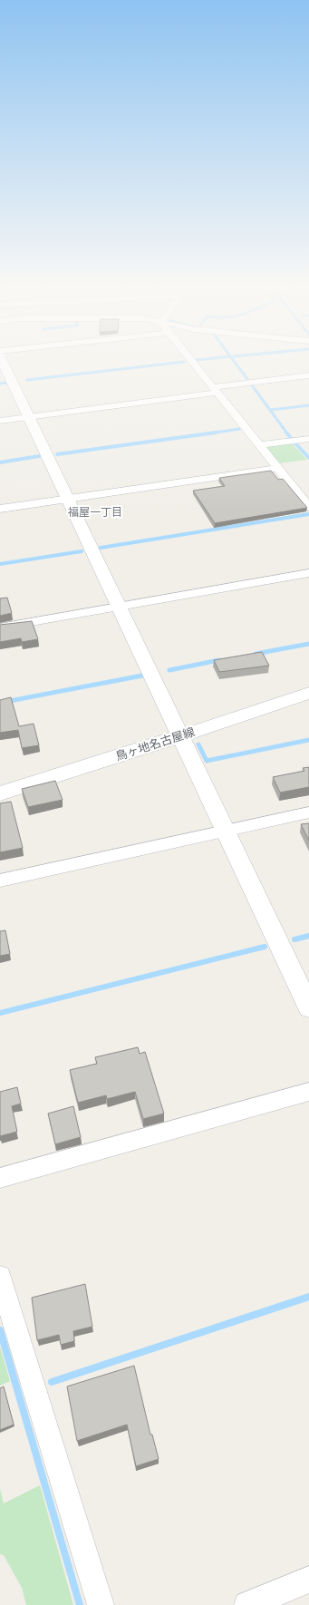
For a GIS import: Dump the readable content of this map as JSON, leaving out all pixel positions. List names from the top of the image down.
{
  "streets": {
    "street": ["鳥ヶ地名古屋線"]
  },
  "districts": ["福屋一丁目"]
}
